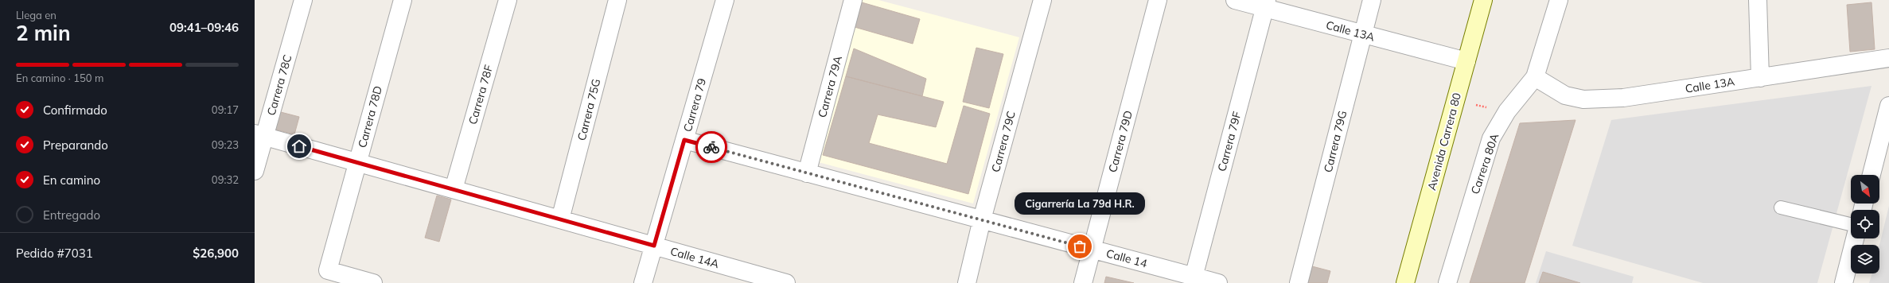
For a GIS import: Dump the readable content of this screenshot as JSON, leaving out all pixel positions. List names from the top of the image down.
{
  "streets": {
    "street": [
      "Calle 13A",
      "Carrera 78C",
      "Carrera 79A",
      "Carrera 78F",
      "Carrera 79",
      "Carrera 75G",
      "Carrera 78D",
      "Carrera 79C",
      "Carrera 79D",
      "Carrera 79F",
      "Carrera 79G",
      "Avenida Carrera 80",
      "Carrera 80A",
      "Calle 14A",
      "Calle 14"
    ]
  },
  "crossings": [
    ["Calle 13A", "Carrera 79F"],
    ["Calle 13A", "Carrera 79G"],
    ["Calle 13A", "Avenida Carrera 80"],
    ["Calle 13A", "Carrera 80A"],
    ["Carrera 78C", "Calle 14A"],
    ["Carrera 79A", "Calle 14"],
    ["Carrera 78F", "Calle 14A"],
    ["Carrera 79", "Calle 14A"],
    ["Carrera 79", "Calle 14"],
    ["Carrera 75G", "Calle 14A"],
    ["Carrera 78D", "Calle 14A"],
    ["Carrera 79C", "Calle 14"],
    ["Carrera 79D", "Calle 14"],
    ["Carrera 79F", "Calle 14"]
  ],
  "places": ["Cigarrería La 79d H.R."],
  "north": "bottom right",
  "page": {
    "heading": ["2 min", "Llega en", "09:41–09:46"],
    "panel": ["Pedido #7031", "$26,900"],
    "bar": "En camino · 150 m",
    "list": [
      ["Confirmado", "09:17"],
      ["Preparando", "09:23"],
      ["En camino", "09:32"],
      "Entregado"
    ],
    "bubble": "Cigarrería La 79d H.R."
  }
}
